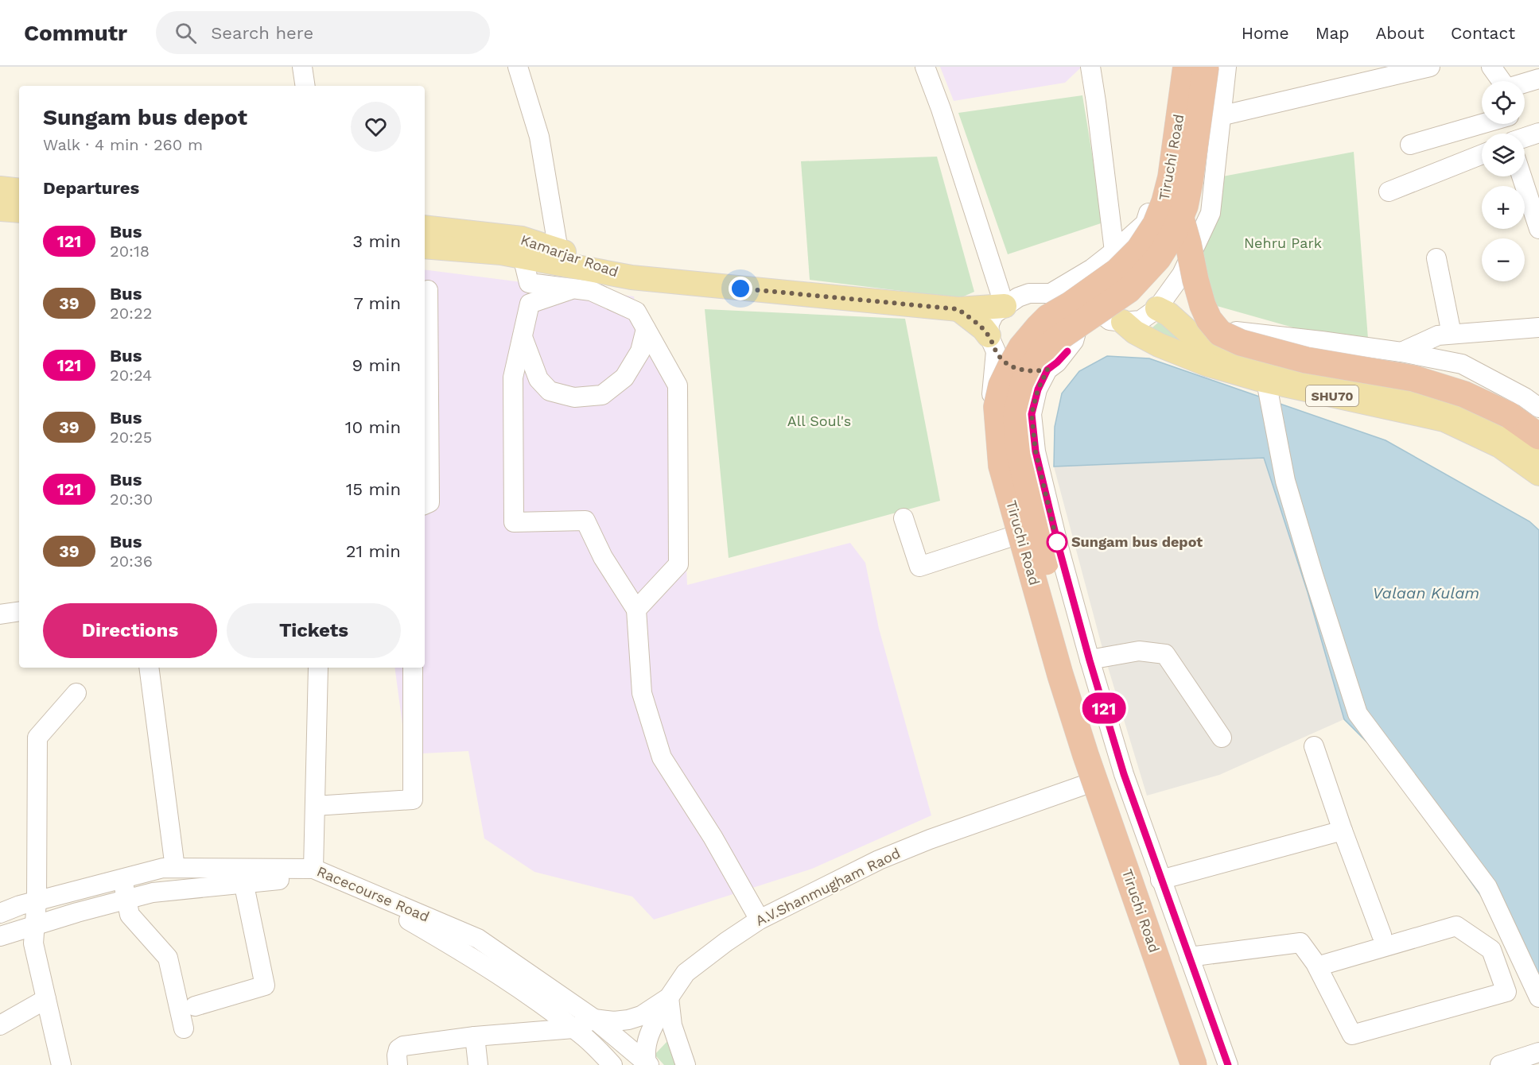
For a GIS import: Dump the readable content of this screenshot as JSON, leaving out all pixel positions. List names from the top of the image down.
{
  "streets": {
    "highway": ["Tiruchi Road"],
    "main road": ["Kamarjar Road", "SHU70"],
    "street": ["A.V.Shanmugham Raod", "Racecourse Road"]
  },
  "crossings": [
    ["Tiruchi Road", "Kamarjar Road"],
    ["Tiruchi Road", "SHU70"],
    ["A.V.Shanmugham Raod", "Racecourse Road"]
  ],
  "water": ["Valaan Kulam"],
  "parks": ["Nehru Park", "All Soul's"],
  "places": ["Sungam bus depot"],
  "lines": ["bus line 121"],
  "page": {
    "header": "Commutr",
    "search": "Search here",
    "nav": [
      "Home",
      "Map",
      "About",
      "Contact"
    ],
    "on_map": "121",
    "map_buttons": ["+", "−"],
    "heading": [
      ["Sungam bus depot", "Walk · 4 min · 260 m"],
      "Departures"
    ],
    "list": [
      {
        "mark": "121",
        "name": "Bus",
        "note": "20:18",
        "value": "3 min"
      },
      {
        "mark": "39",
        "name": "Bus",
        "note": "20:22",
        "value": "7 min"
      },
      {
        "mark": "121",
        "name": "Bus",
        "note": "20:24",
        "value": "9 min"
      },
      {
        "mark": "39",
        "name": "Bus",
        "note": "20:25",
        "value": "10 min"
      },
      {
        "mark": "121",
        "name": "Bus",
        "note": "20:30",
        "value": "15 min"
      },
      {
        "mark": "39",
        "name": "Bus",
        "note": "20:36",
        "value": "21 min"
      }
    ],
    "buttons": ["Directions", "Tickets"]
  }
}
